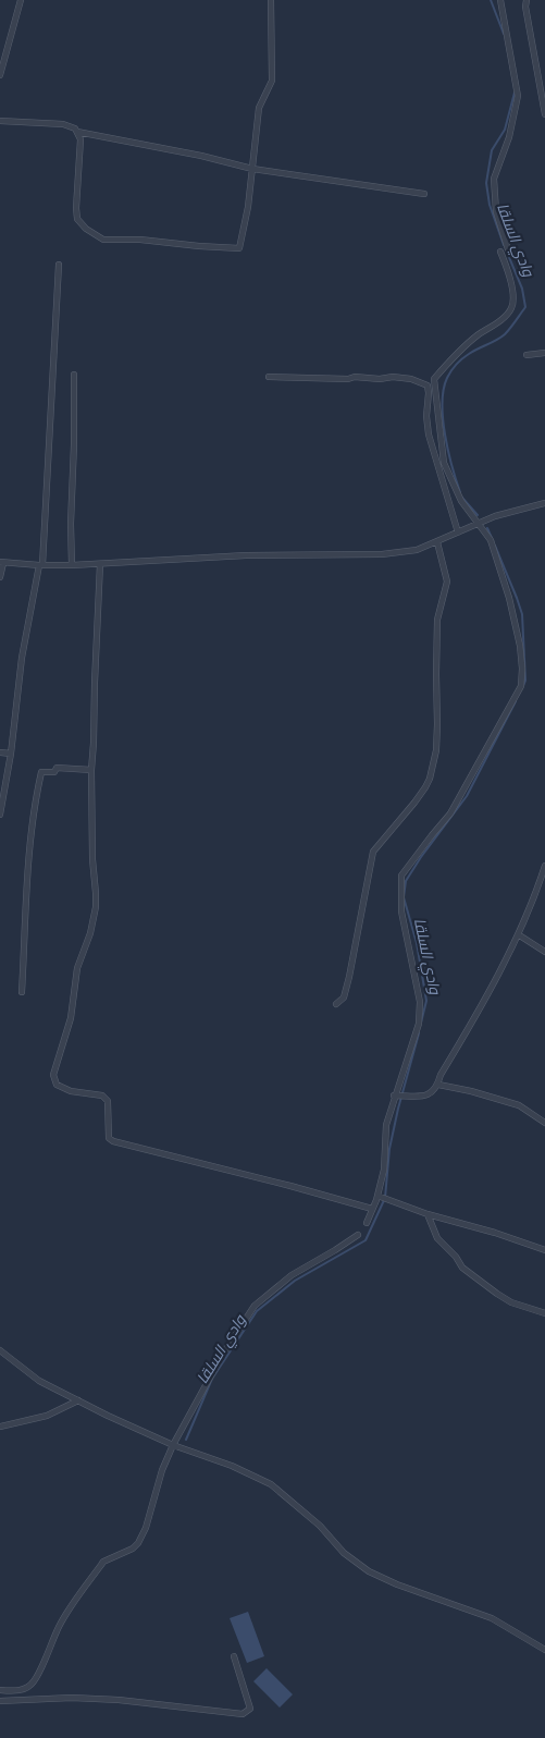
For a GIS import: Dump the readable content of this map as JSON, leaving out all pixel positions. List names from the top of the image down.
{
  "water": ["وادي السلقا"]
}
